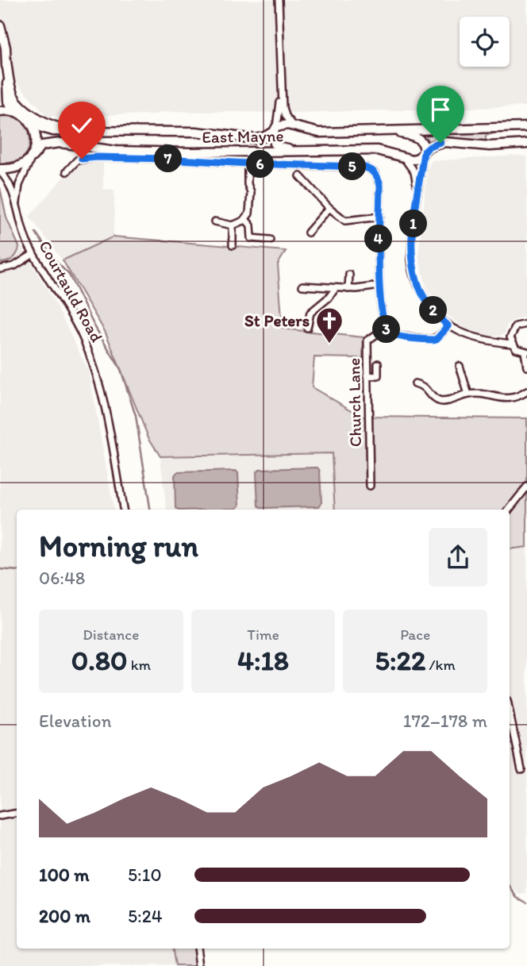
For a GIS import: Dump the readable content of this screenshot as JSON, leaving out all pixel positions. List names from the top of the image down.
{
  "streets": {
    "main road": ["East Mayne"],
    "street": ["Courtauld Road", "Church Lane"]
  },
  "crossings": [
    ["East Mayne", "Courtauld Road"]
  ],
  "places": {
    "church": ["St Peters"]
  },
  "page": {
    "pins": [
      "7",
      "6",
      "5",
      "1",
      "4",
      "2",
      "3"
    ],
    "heading": ["Morning run", "06:48"],
    "stats": [
      ["Distance", "0.80 km"],
      ["Time", "4:18"],
      ["Pace", "5:22 /km"]
    ],
    "chart": ["Elevation", "172–178 m"],
    "list": [
      {
        "name": "100 m",
        "note": "5:10"
      },
      {
        "name": "200 m",
        "note": "5:24"
      }
    ]
  }
}
